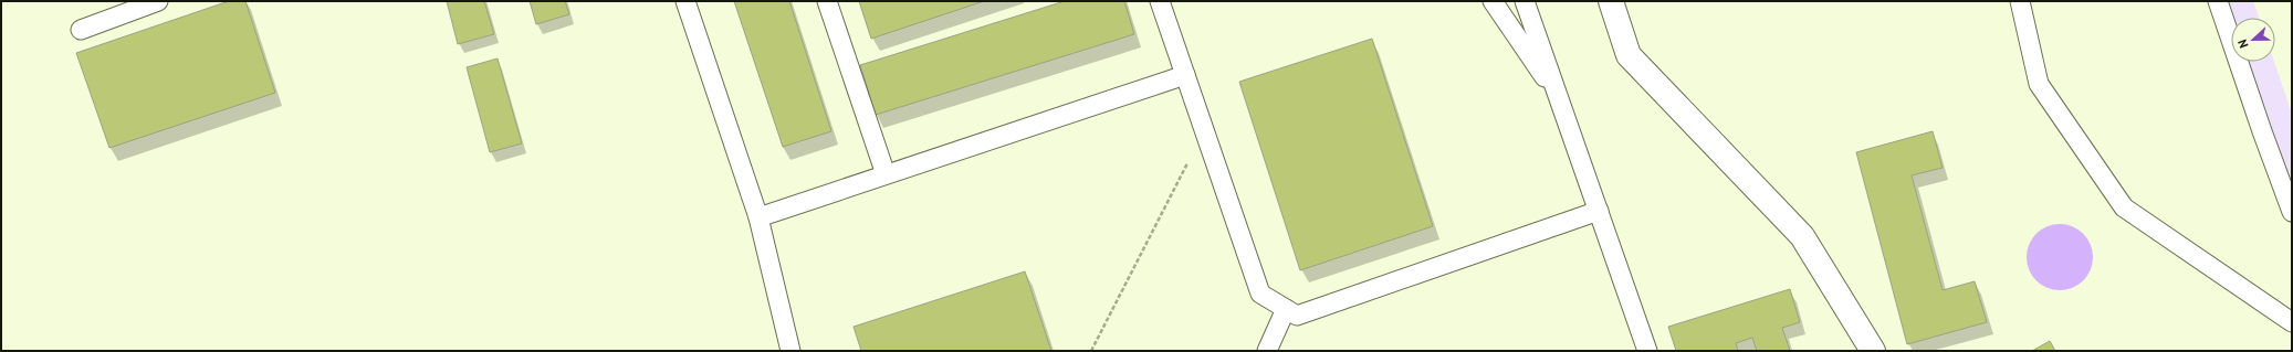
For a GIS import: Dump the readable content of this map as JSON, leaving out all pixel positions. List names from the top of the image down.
{
  "north": "left"
}
